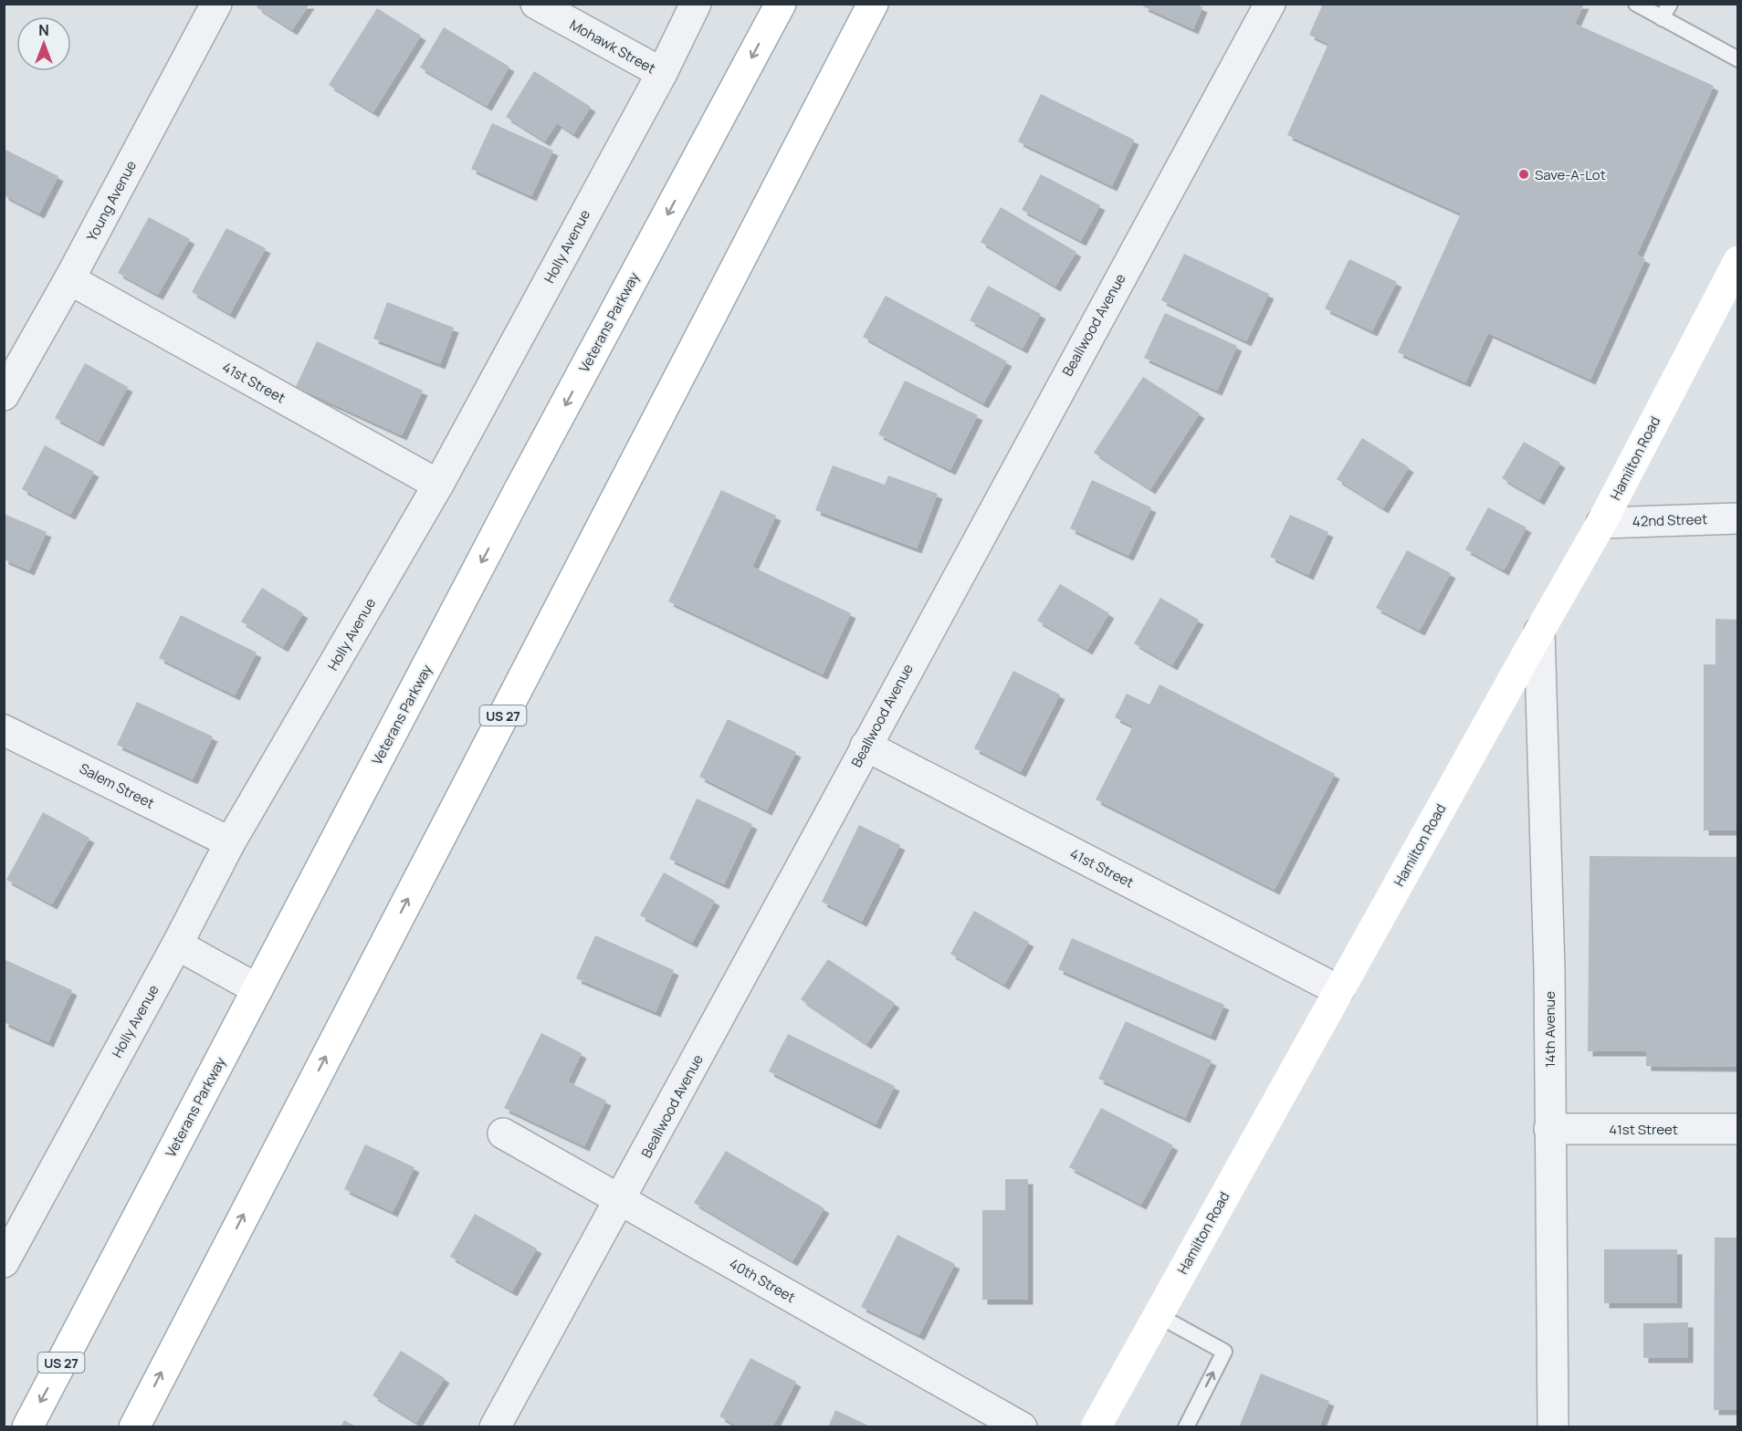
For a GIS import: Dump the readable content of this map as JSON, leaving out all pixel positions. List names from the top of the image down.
{
  "streets": {
    "main road": ["Veterans Parkway", "Hamilton Road", "US 27"],
    "street": [
      "Mohawk Street",
      "Young Avenue",
      "Holly Avenue",
      "Beallwood Avenue",
      "41st Street",
      "42nd Street",
      "Salem Street",
      "14th Avenue",
      "40th Street"
    ]
  },
  "crossings": [
    ["Mohawk Street", "Holly Avenue"],
    ["Young Avenue", "41st Street"],
    ["Holly Avenue", "41st Street"],
    ["Holly Avenue", "Salem Street"],
    ["Beallwood Avenue", "41st Street"],
    ["Beallwood Avenue", "40th Street"],
    ["41st Street", "Hamilton Road"],
    ["41st Street", "14th Avenue"],
    ["Hamilton Road", "42nd Street"],
    ["Hamilton Road", "14th Avenue"]
  ],
  "places": ["Save-A-Lot"],
  "north": "top"
}
